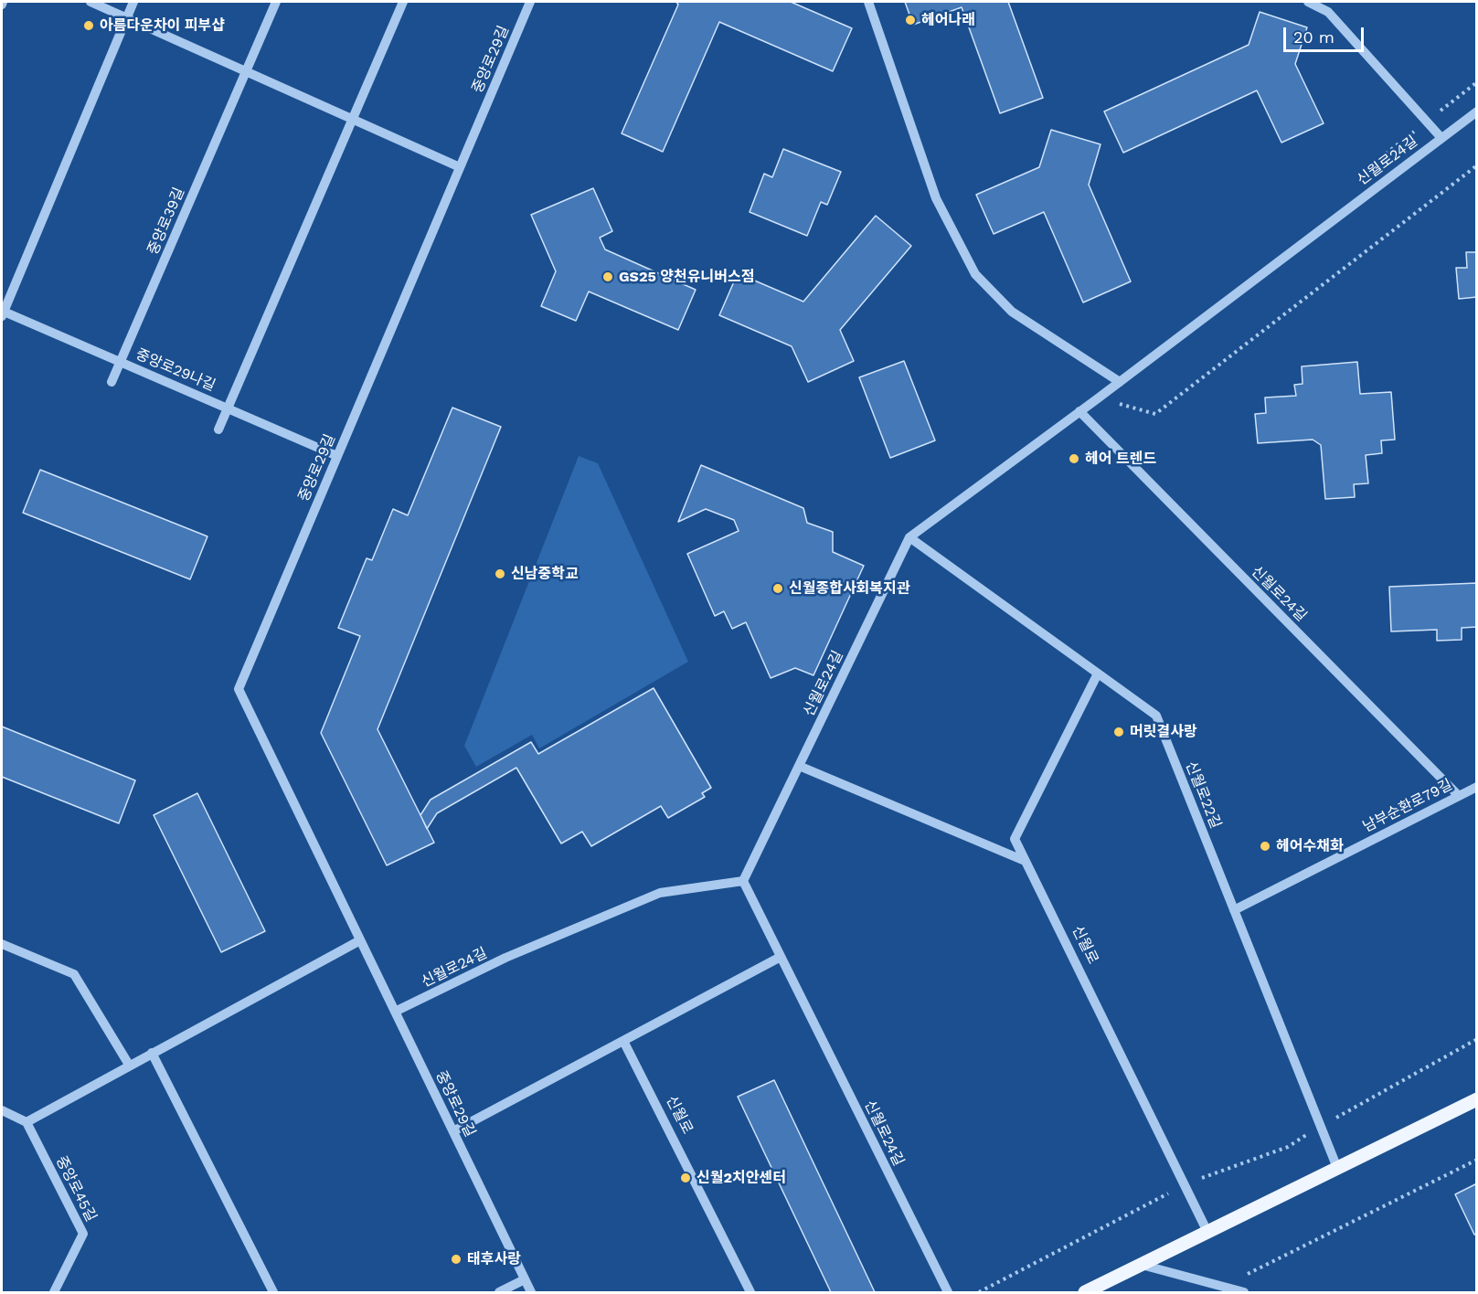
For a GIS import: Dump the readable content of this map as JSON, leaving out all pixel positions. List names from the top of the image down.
{
  "streets": {
    "street": [
      "중앙로29길",
      "신월로24길",
      "중앙로39길",
      "중앙로29나길",
      "신월로22길",
      "남부순환로79길",
      "신월로",
      "중앙로45길"
    ]
  },
  "crossings": [
    ["중앙로29길", "신월로24길"],
    ["중앙로29길", "중앙로29나길"],
    ["신월로24길", "신월로22길"],
    ["신월로24길", "남부순환로79길"],
    ["중앙로39길", "중앙로29나길"],
    ["신월로22길", "남부순환로79길"],
    ["신월로22길", "신월로"]
  ],
  "places": [
    "헤어나래",
    "아름다운차이 피부샵",
    "GS25 양천유니버스점",
    "헤어 트렌드",
    "신남중학교",
    "신월종합사회복지관",
    "머릿결사랑",
    "헤어수채화",
    "신월2치안센터",
    "태후사랑"
  ],
  "scale_bar": "20 m"
}
